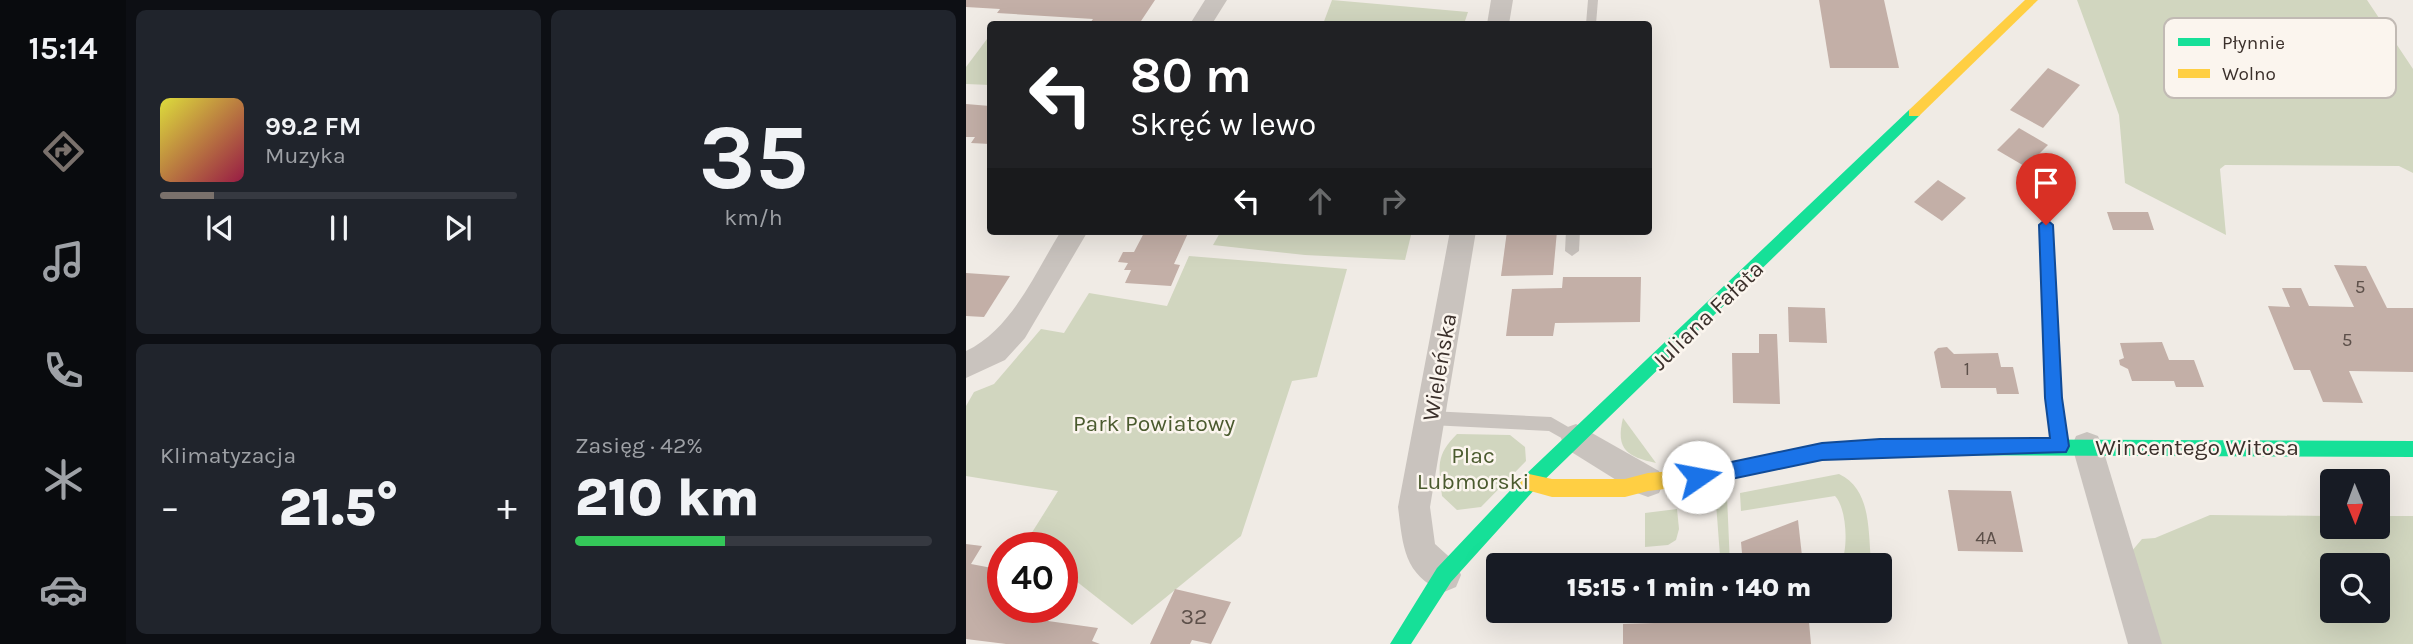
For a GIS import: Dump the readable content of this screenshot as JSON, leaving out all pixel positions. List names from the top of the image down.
{
  "streets": {
    "main road": ["Juliana Fałata", "Wincentego Witosa"],
    "street": ["Wieleńska"]
  },
  "crossings": [
    ["Juliana Fałata", "Wieleńska"],
    ["Juliana Fałata", "Wincentego Witosa"]
  ],
  "parks": ["Park Powiatowy", "Plac Lubmorski"],
  "house_numbers": [
    "5",
    "5",
    "1",
    "4A",
    "32"
  ],
  "legend": ["Płynnie", "Wolno"],
  "north": "bottom",
  "page": {
    "tabs": "15:14",
    "tile": [
      ["35", "km/h"],
      "Klimatyzacja",
      ["Zasięg · 42%", "210 km"]
    ],
    "turn": ["80 m", "Skręć w lewo"],
    "song": ["99.2 FM", "Muzyka"],
    "heat": ["−", "21.5°", "+"],
    "limit": "40",
    "trip": "15:15 · 1 min · 140 m"
  }
}
